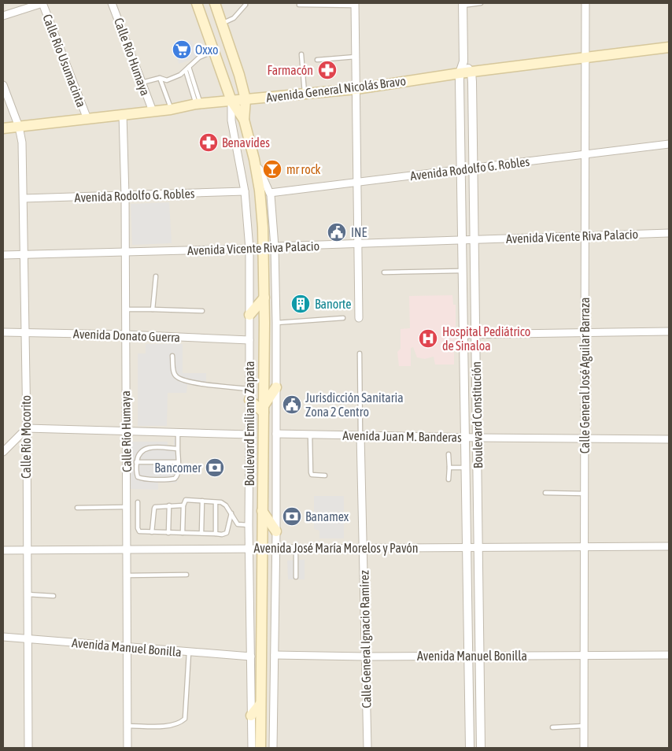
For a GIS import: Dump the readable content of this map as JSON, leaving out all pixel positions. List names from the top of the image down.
{
  "streets": {
    "main road": ["Avenida General Nicolás Bravo", "Boulevard Emiliano Zapata"],
    "street": [
      "Calle Río Humaya",
      "Calle Río Usumacinta",
      "Avenida Rodolfo G. Robles",
      "Avenida Vicente Riva Palacio",
      "Avenida Donato Guerra",
      "Calle General José Aguilar Barraza",
      "Boulevard Constitución",
      "Avenida Juan M. Banderas",
      "Calle Río Mocorito",
      "Avenida José María Morelos y Pavón",
      "Calle General Ignacio Ramírez",
      "Avenida Manuel Bonilla"
    ]
  },
  "crossings": [
    ["Calle Río Humaya", "Avenida General Nicolás Bravo"],
    ["Calle Río Humaya", "Avenida Rodolfo G. Robles"],
    ["Calle Río Humaya", "Avenida Vicente Riva Palacio"],
    ["Calle Río Humaya", "Avenida Donato Guerra"],
    ["Calle Río Humaya", "Avenida José María Morelos y Pavón"],
    ["Calle Río Humaya", "Avenida Manuel Bonilla"],
    ["Calle Río Usumacinta", "Avenida General Nicolás Bravo"],
    ["Avenida General Nicolás Bravo", "Calle General José Aguilar Barraza"],
    ["Avenida General Nicolás Bravo", "Boulevard Constitución"],
    ["Avenida General Nicolás Bravo", "Boulevard Emiliano Zapata"],
    ["Avenida General Nicolás Bravo", "Calle Río Mocorito"],
    ["Avenida Rodolfo G. Robles", "Calle General José Aguilar Barraza"],
    ["Avenida Rodolfo G. Robles", "Boulevard Constitución"],
    ["Avenida Rodolfo G. Robles", "Boulevard Emiliano Zapata"],
    ["Avenida Rodolfo G. Robles", "Calle Río Mocorito"],
    ["Avenida Vicente Riva Palacio", "Calle General José Aguilar Barraza"],
    ["Avenida Vicente Riva Palacio", "Boulevard Constitución"],
    ["Avenida Vicente Riva Palacio", "Boulevard Emiliano Zapata"],
    ["Avenida Vicente Riva Palacio", "Calle Río Mocorito"],
    ["Avenida Donato Guerra", "Boulevard Emiliano Zapata"],
    ["Avenida Donato Guerra", "Calle Río Mocorito"],
    ["Calle General José Aguilar Barraza", "Avenida Juan M. Banderas"],
    ["Calle General José Aguilar Barraza", "Avenida José María Morelos y Pavón"],
    ["Calle General José Aguilar Barraza", "Avenida Manuel Bonilla"],
    ["Boulevard Constitución", "Avenida Juan M. Banderas"],
    ["Boulevard Constitución", "Avenida José María Morelos y Pavón"],
    ["Boulevard Constitución", "Avenida Manuel Bonilla"],
    ["Boulevard Emiliano Zapata", "Avenida Juan M. Banderas"],
    ["Boulevard Emiliano Zapata", "Avenida José María Morelos y Pavón"],
    ["Boulevard Emiliano Zapata", "Avenida Manuel Bonilla"],
    ["Avenida Juan M. Banderas", "Calle General Ignacio Ramírez"],
    ["Calle Río Mocorito", "Avenida José María Morelos y Pavón"],
    ["Calle Río Mocorito", "Avenida Manuel Bonilla"],
    ["Avenida José María Morelos y Pavón", "Calle General Ignacio Ramírez"],
    ["Calle General Ignacio Ramírez", "Avenida Manuel Bonilla"]
  ],
  "places": {
    "supermarket": ["Oxxo"],
    "pharmacy": ["Farmacón", "Benavides"],
    "bar": ["mr rock"],
    "public building": ["INE", "Jurisdicción Sanitaria Zona 2 Centro"],
    "building": ["Banorte"],
    "hospital": ["Hospital Pediátrico de Sinaloa"],
    "bank": ["Bancomer", "Banamex"]
  }
}
